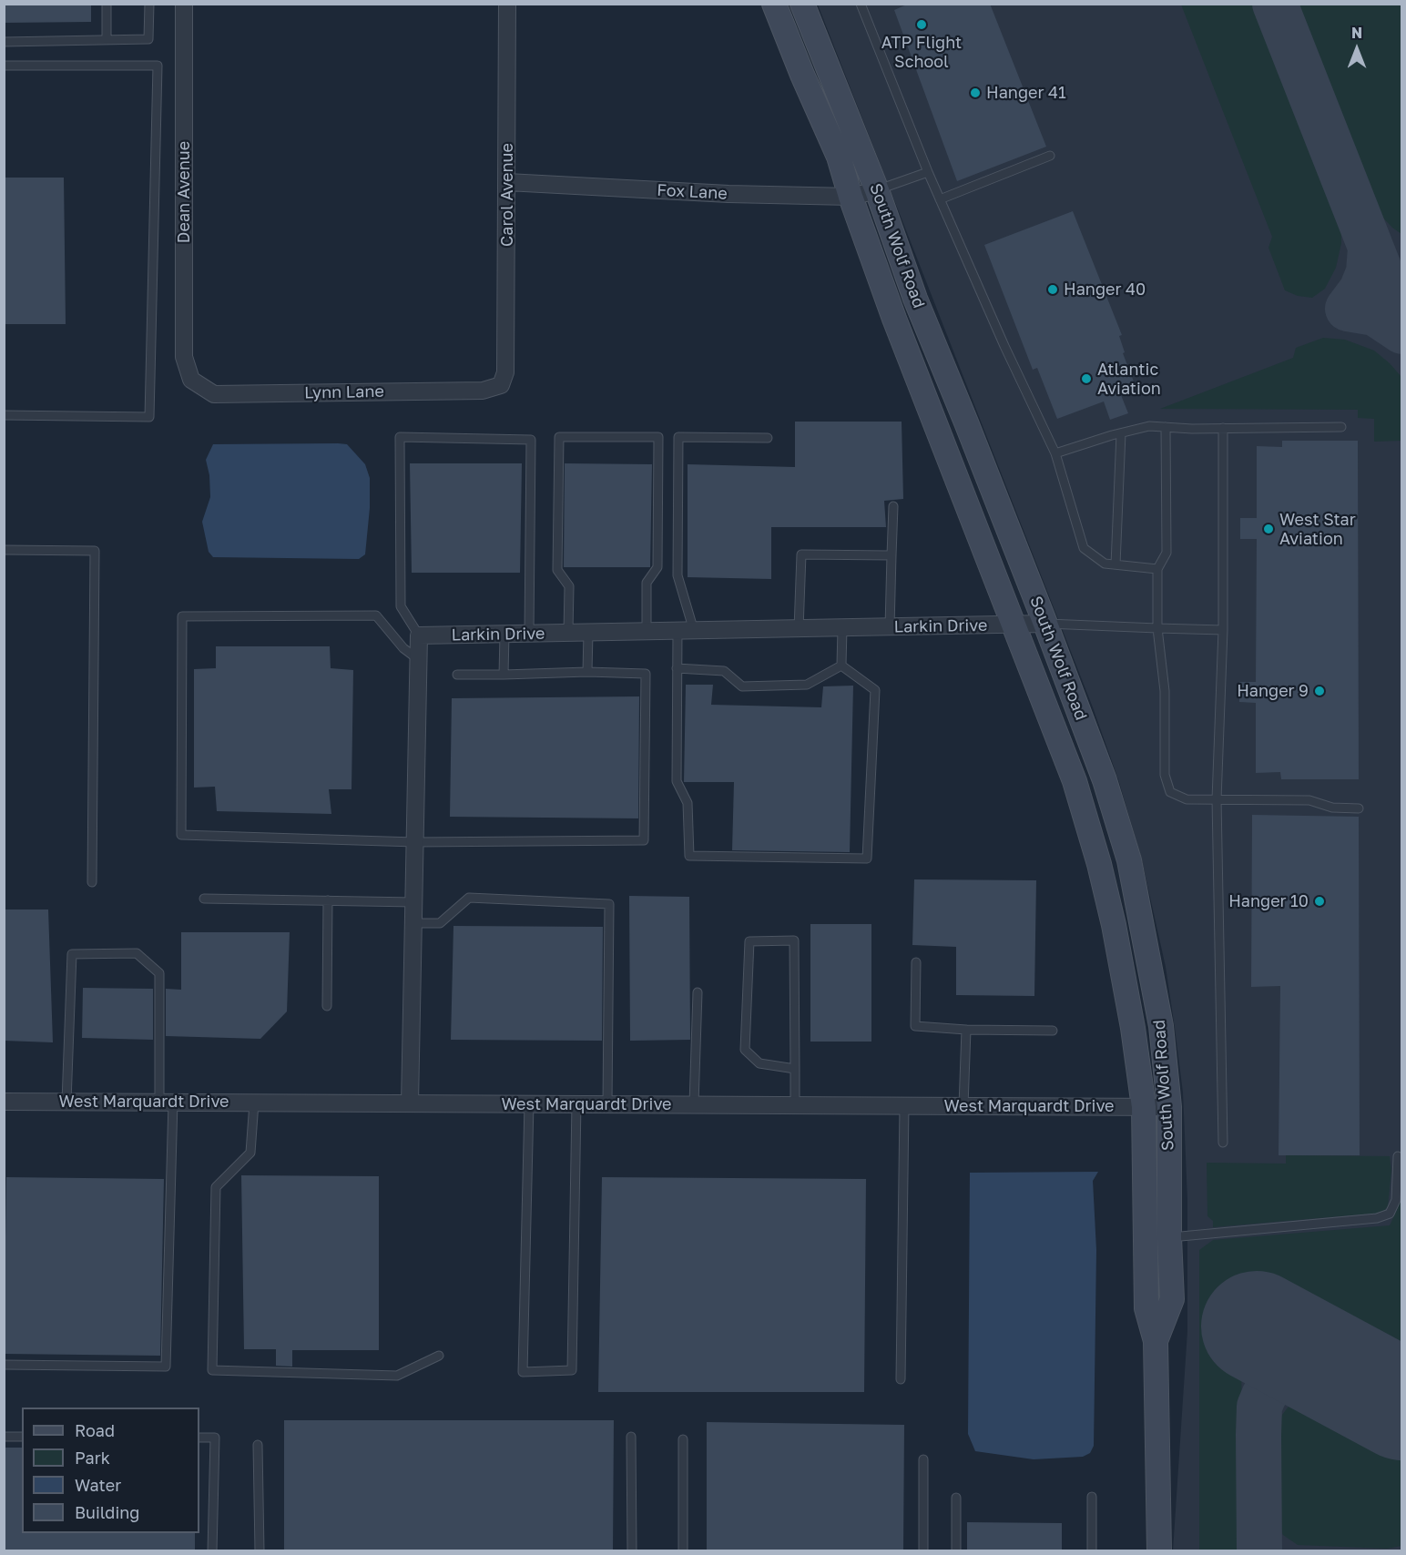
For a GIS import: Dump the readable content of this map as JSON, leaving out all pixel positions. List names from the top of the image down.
{
  "streets": {
    "main road": ["South Wolf Road"],
    "street": [
      "Dean Avenue",
      "Fox Lane",
      "Carol Avenue",
      "Lynn Lane",
      "Larkin Drive",
      "West Marquardt Drive"
    ]
  },
  "crossings": [
    ["Dean Avenue", "Lynn Lane"],
    ["Fox Lane", "Carol Avenue"],
    ["Fox Lane", "South Wolf Road"],
    ["Carol Avenue", "Lynn Lane"],
    ["South Wolf Road", "Larkin Drive"],
    ["South Wolf Road", "West Marquardt Drive"]
  ],
  "places": [
    "ATP Flight School",
    "Hanger 41",
    "Hanger 40",
    "Atlantic Aviation",
    "West Star Aviation",
    "Hanger 9",
    "Hanger 10"
  ],
  "legend": [
    "Road",
    "Park",
    "Water",
    "Building"
  ],
  "north": "top"
}
